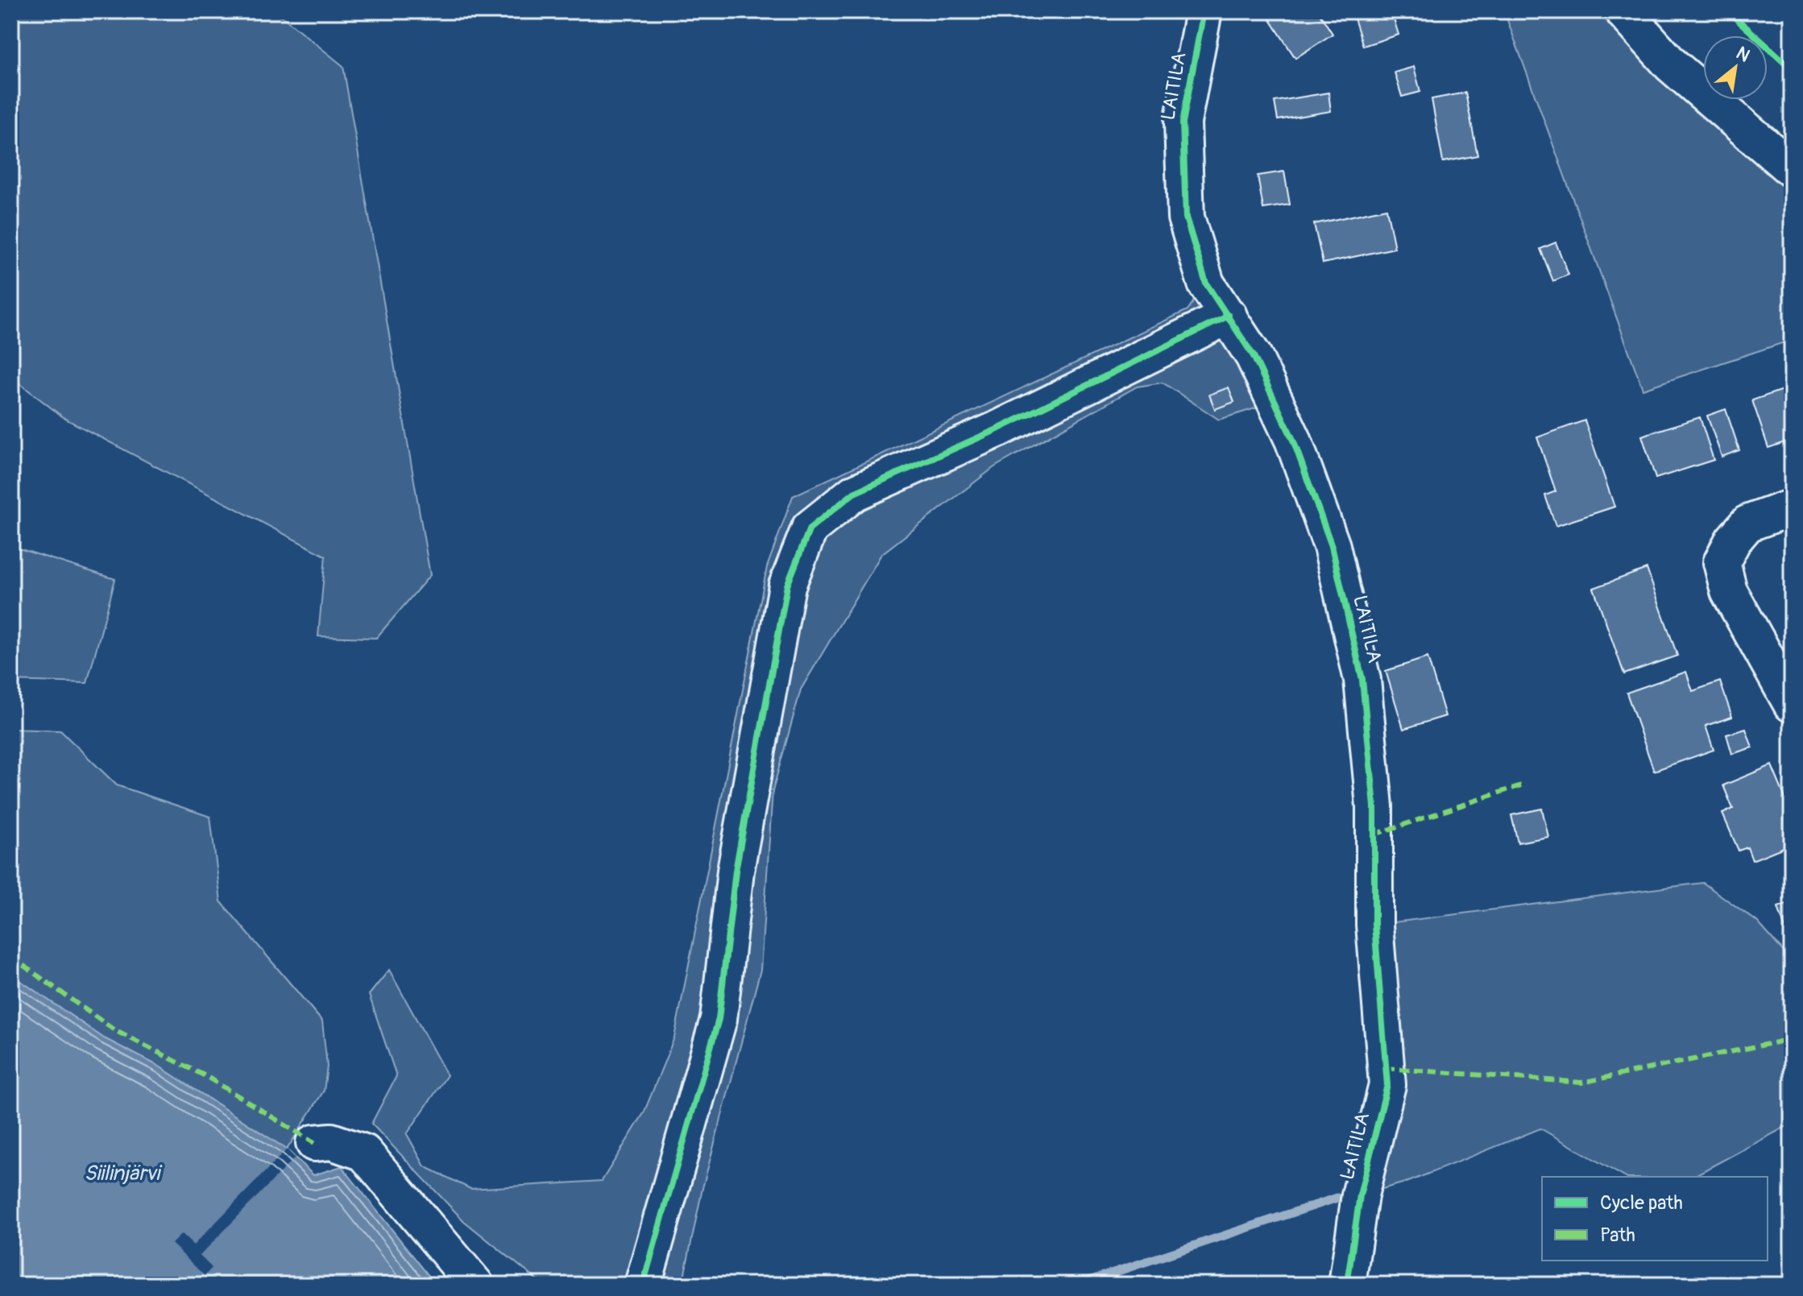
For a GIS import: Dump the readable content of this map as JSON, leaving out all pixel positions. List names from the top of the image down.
{
  "streets": {
    "street": ["LAITILA"]
  },
  "water": ["Siilinjärvi"],
  "legend": ["Cycle path", "Path"],
  "north": "top right"
}
